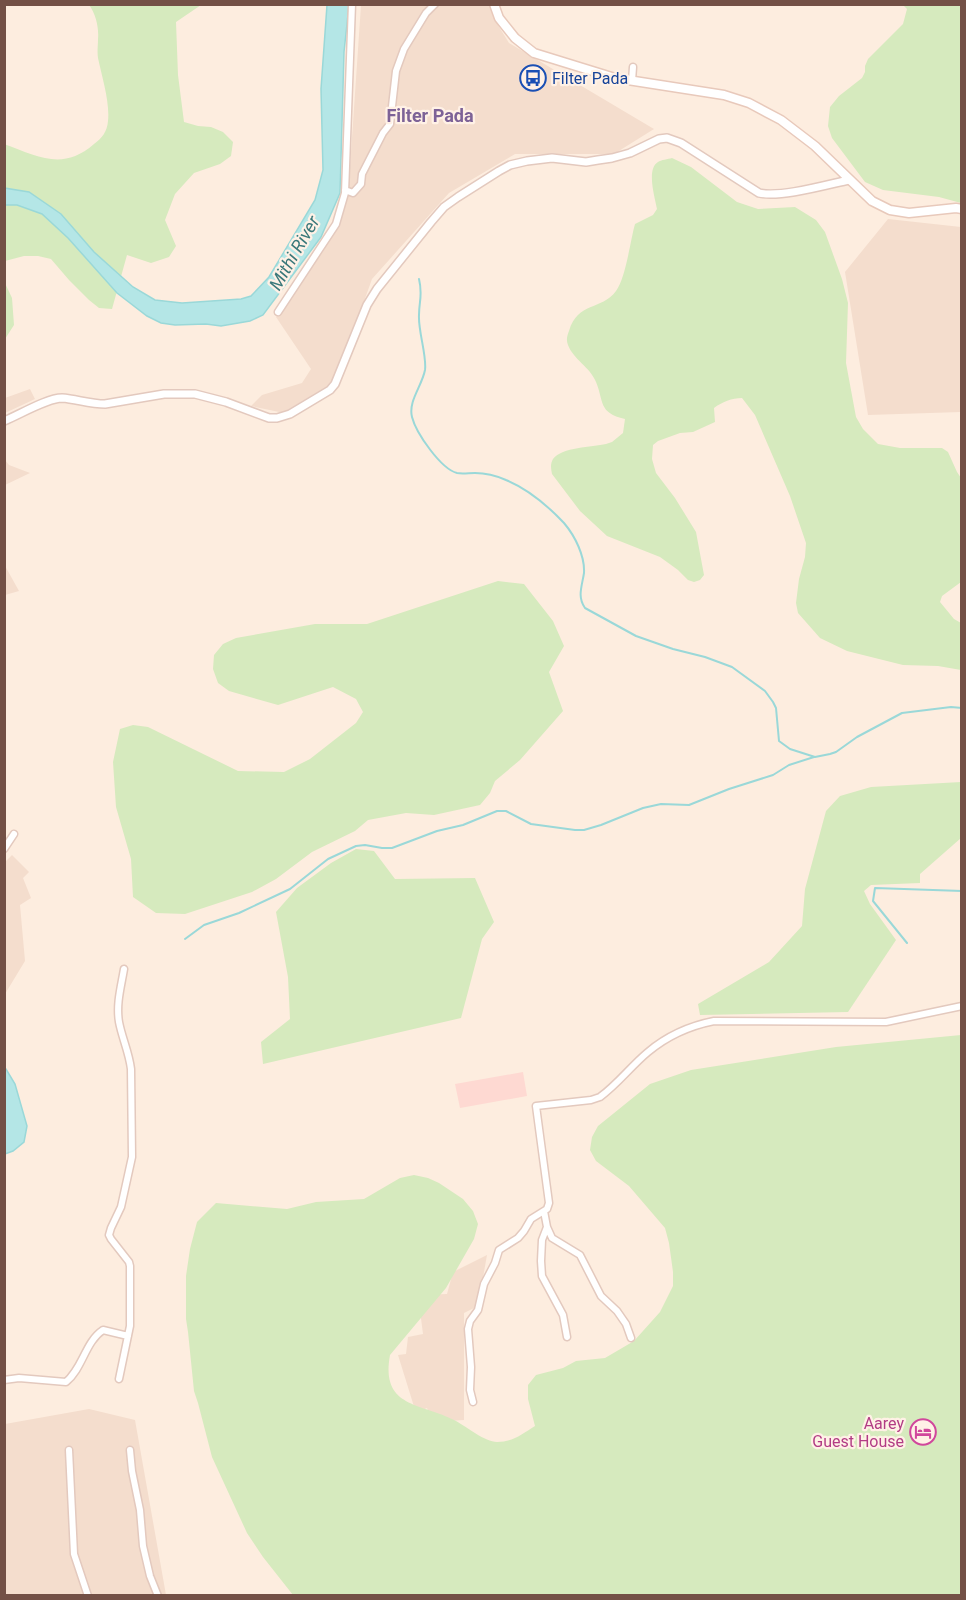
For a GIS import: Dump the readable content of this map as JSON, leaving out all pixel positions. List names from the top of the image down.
{
  "districts": ["Filter Pada"],
  "water": ["Mithi River"],
  "places": {
    "bus stop": ["Filter Pada"],
    "hotel": ["Aarey Guest House"]
  }
}
